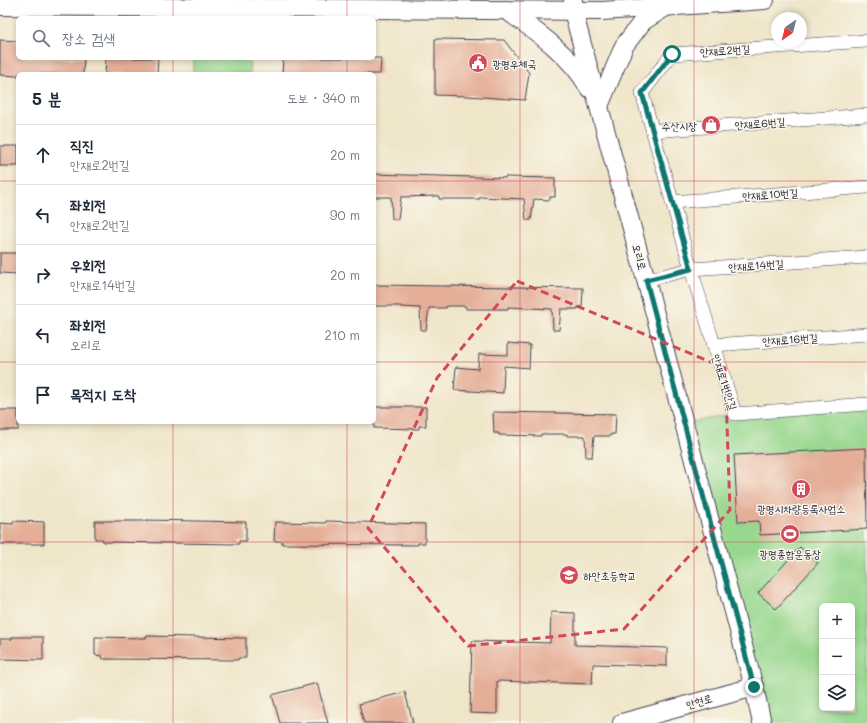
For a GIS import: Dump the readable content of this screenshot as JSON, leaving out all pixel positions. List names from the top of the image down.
{
  "streets": {
    "main road": ["오리로", "안현로"],
    "street": [
      "안재로2번길",
      "안재로6번길",
      "안재로10번길",
      "안재로14번길",
      "안재로16번길",
      "안재로1번안길"
    ]
  },
  "crossings": [
    ["안재로2번길", "안재로6번길"],
    ["안재로2번길", "안재로10번길"],
    ["안재로2번길", "안재로14번길"],
    ["안재로2번길", "안재로1번안길"],
    ["오리로", "안재로14번길"],
    ["오리로", "안현로"],
    ["안재로14번길", "안재로1번안길"],
    ["안재로16번길", "안재로1번안길"]
  ],
  "places": {
    "public building": ["광명우체국"],
    "shop": ["수산시장"],
    "building": ["광명시차량등록사업소"],
    "sports": ["광명종합운동장"],
    "school or university": ["하안초등학교"]
  },
  "north": "bottom left",
  "page": {
    "search": "장소 검색",
    "heading": ["5 분", "도보 · 340 m"],
    "list": [
      ["직진", "안재로2번길", "20 m"],
      ["좌회전", "안재로2번길", "90 m"],
      ["우회전", "안재로14번길", "20 m"],
      ["좌회전", "오리로", "210 m"],
      "목적지 도착"
    ],
    "map_buttons": ["+", "−"]
  }
}
